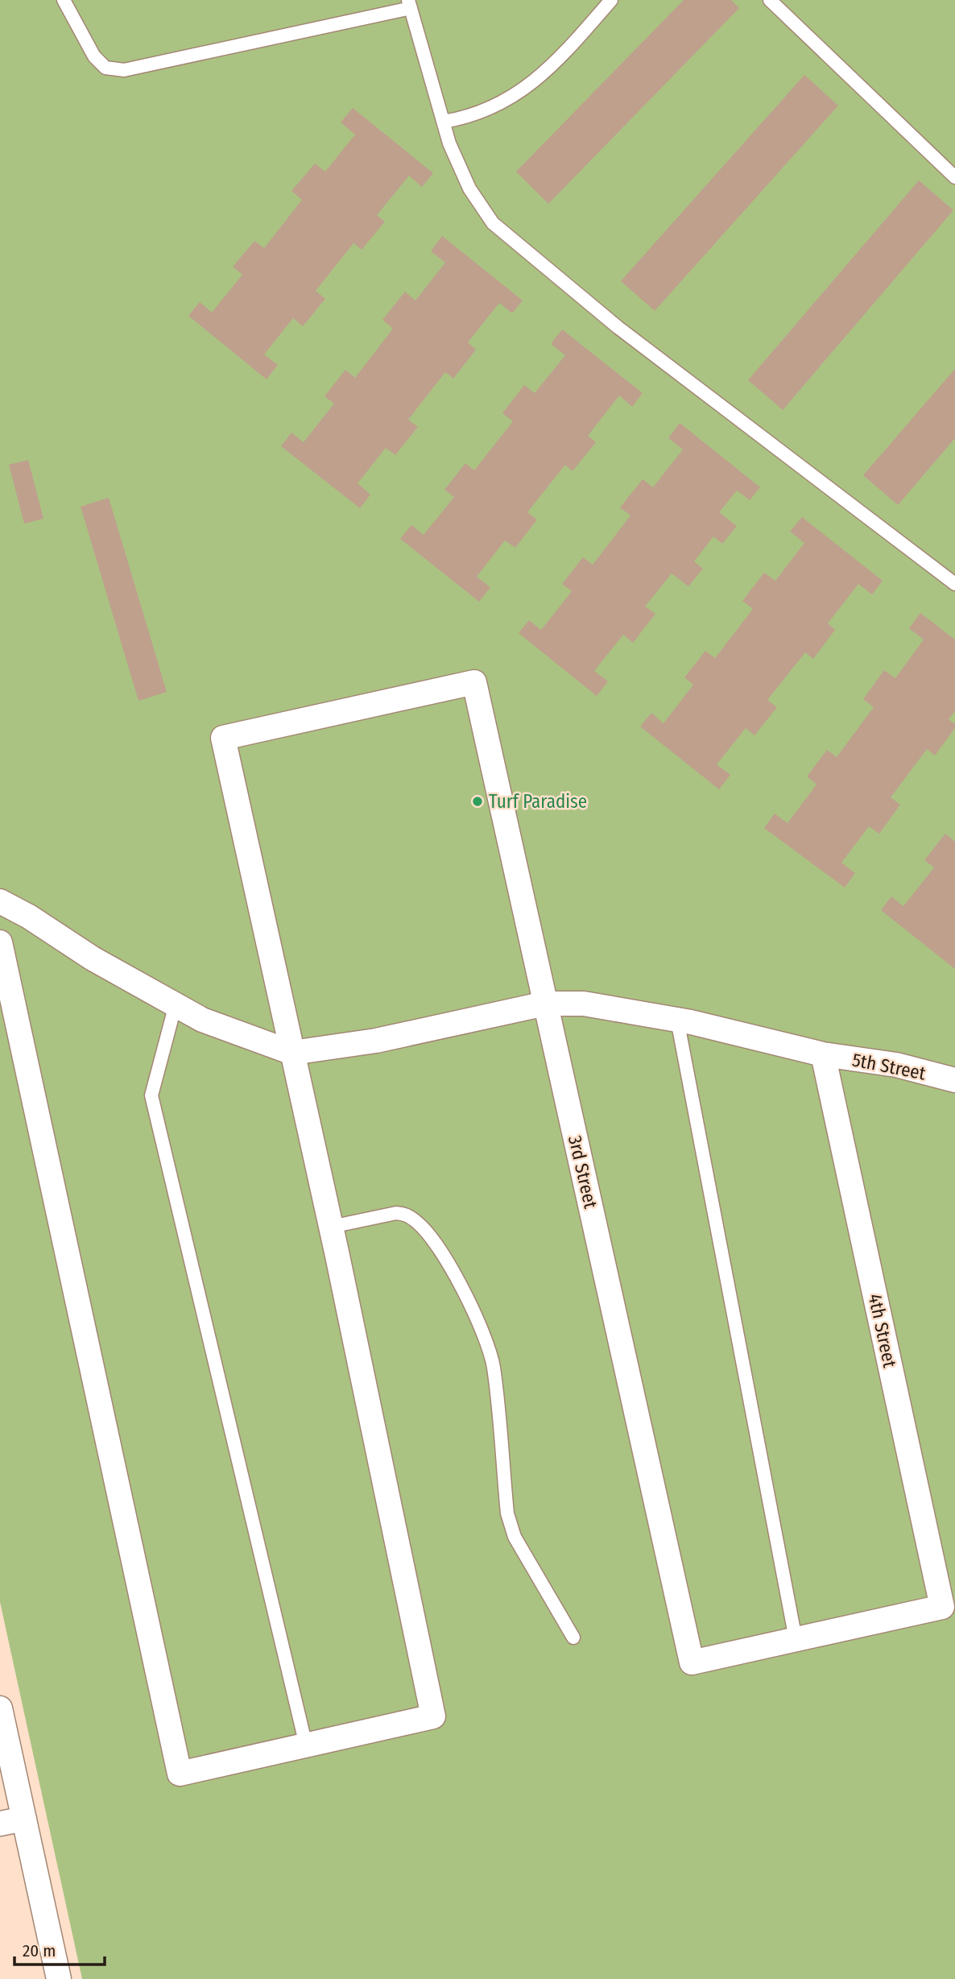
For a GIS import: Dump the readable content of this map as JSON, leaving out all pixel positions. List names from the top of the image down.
{
  "streets": {
    "street": ["5th Street", "3rd Street", "4th Street"]
  },
  "crossings": [
    ["5th Street", "3rd Street"],
    ["5th Street", "4th Street"],
    ["3rd Street", "4th Street"]
  ],
  "places": ["Turf Paradise"],
  "scale_bar": "20 m"
}
